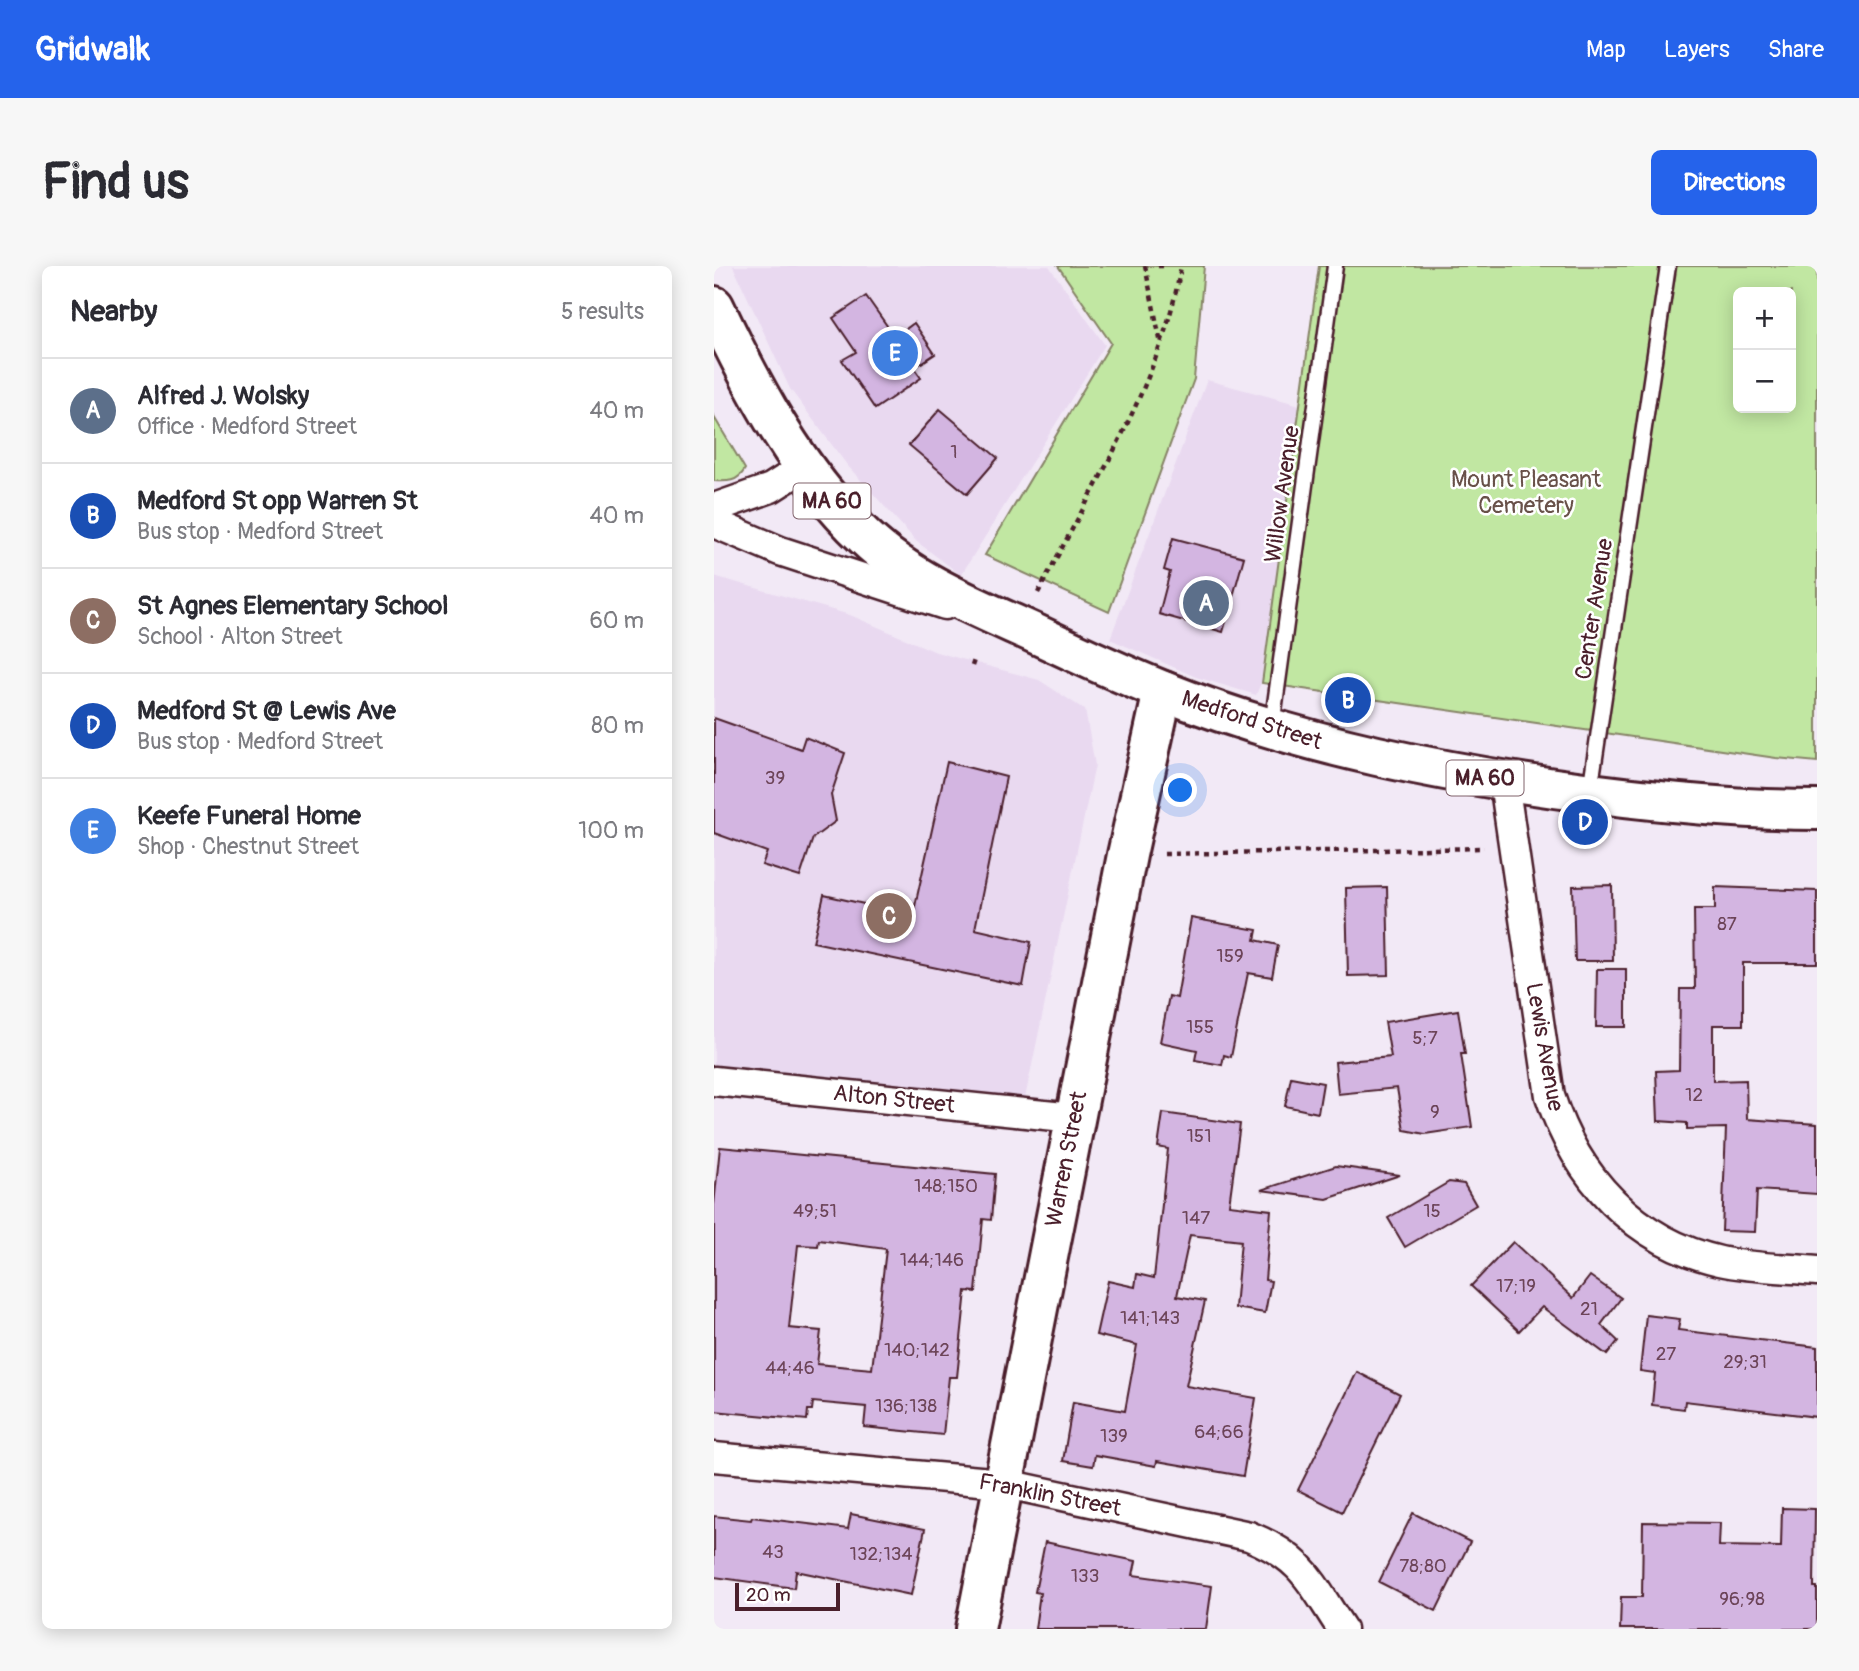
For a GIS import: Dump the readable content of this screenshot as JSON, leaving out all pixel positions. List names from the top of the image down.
{
  "streets": {
    "main road": ["MA 60", "Medford Street", "Warren Street"],
    "street": ["Lewis Avenue", "Alton Street", "Franklin Street"],
    "lane": ["Willow Avenue", "Center Avenue"]
  },
  "crossings": [
    ["Willow Avenue", "Medford Street"],
    ["MA 60", "Medford Street"],
    ["Center Avenue", "Medford Street"],
    ["Medford Street", "Lewis Avenue"],
    ["Medford Street", "Warren Street"],
    ["Alton Street", "Warren Street"],
    ["Warren Street", "Franklin Street"]
  ],
  "parks": ["Mount Pleasant Cemetery"],
  "house_numbers": [
    "1",
    "39",
    "87",
    "159",
    "155",
    "5;7",
    "12",
    "9",
    "151",
    "148;150",
    "49;51",
    "15",
    "147",
    "144;146",
    "17;19",
    "21",
    "141;143",
    "140;142",
    "27",
    "29;31",
    "44;46",
    "136;138",
    "64;66",
    "139",
    "43",
    "132;134",
    "78;80",
    "133",
    "96;98"
  ],
  "scale_bar": "20 m",
  "page": {
    "header": "Gridwalk",
    "nav": ["Map", "Layers", "Share"],
    "buttons": "Directions",
    "title": "Find us",
    "heading": ["Nearby", "5 results"],
    "map_buttons": ["+", "−"],
    "pins": [
      "E",
      "A",
      "B",
      "D",
      "C"
    ],
    "list": [
      {
        "mark": "A",
        "name": "Alfred J. Wolsky",
        "note": "Office · Medford Street",
        "value": "40 m"
      },
      {
        "mark": "B",
        "name": "Medford St opp Warren St",
        "note": "Bus stop · Medford Street",
        "value": "40 m"
      },
      {
        "mark": "C",
        "name": "St Agnes Elementary School",
        "note": "School · Alton Street",
        "value": "60 m"
      },
      {
        "mark": "D",
        "name": "Medford St @ Lewis Ave",
        "note": "Bus stop · Medford Street",
        "value": "80 m"
      },
      {
        "mark": "E",
        "name": "Keefe Funeral Home",
        "note": "Shop · Chestnut Street",
        "value": "100 m"
      }
    ],
    "scale": "20 m"
  }
}
